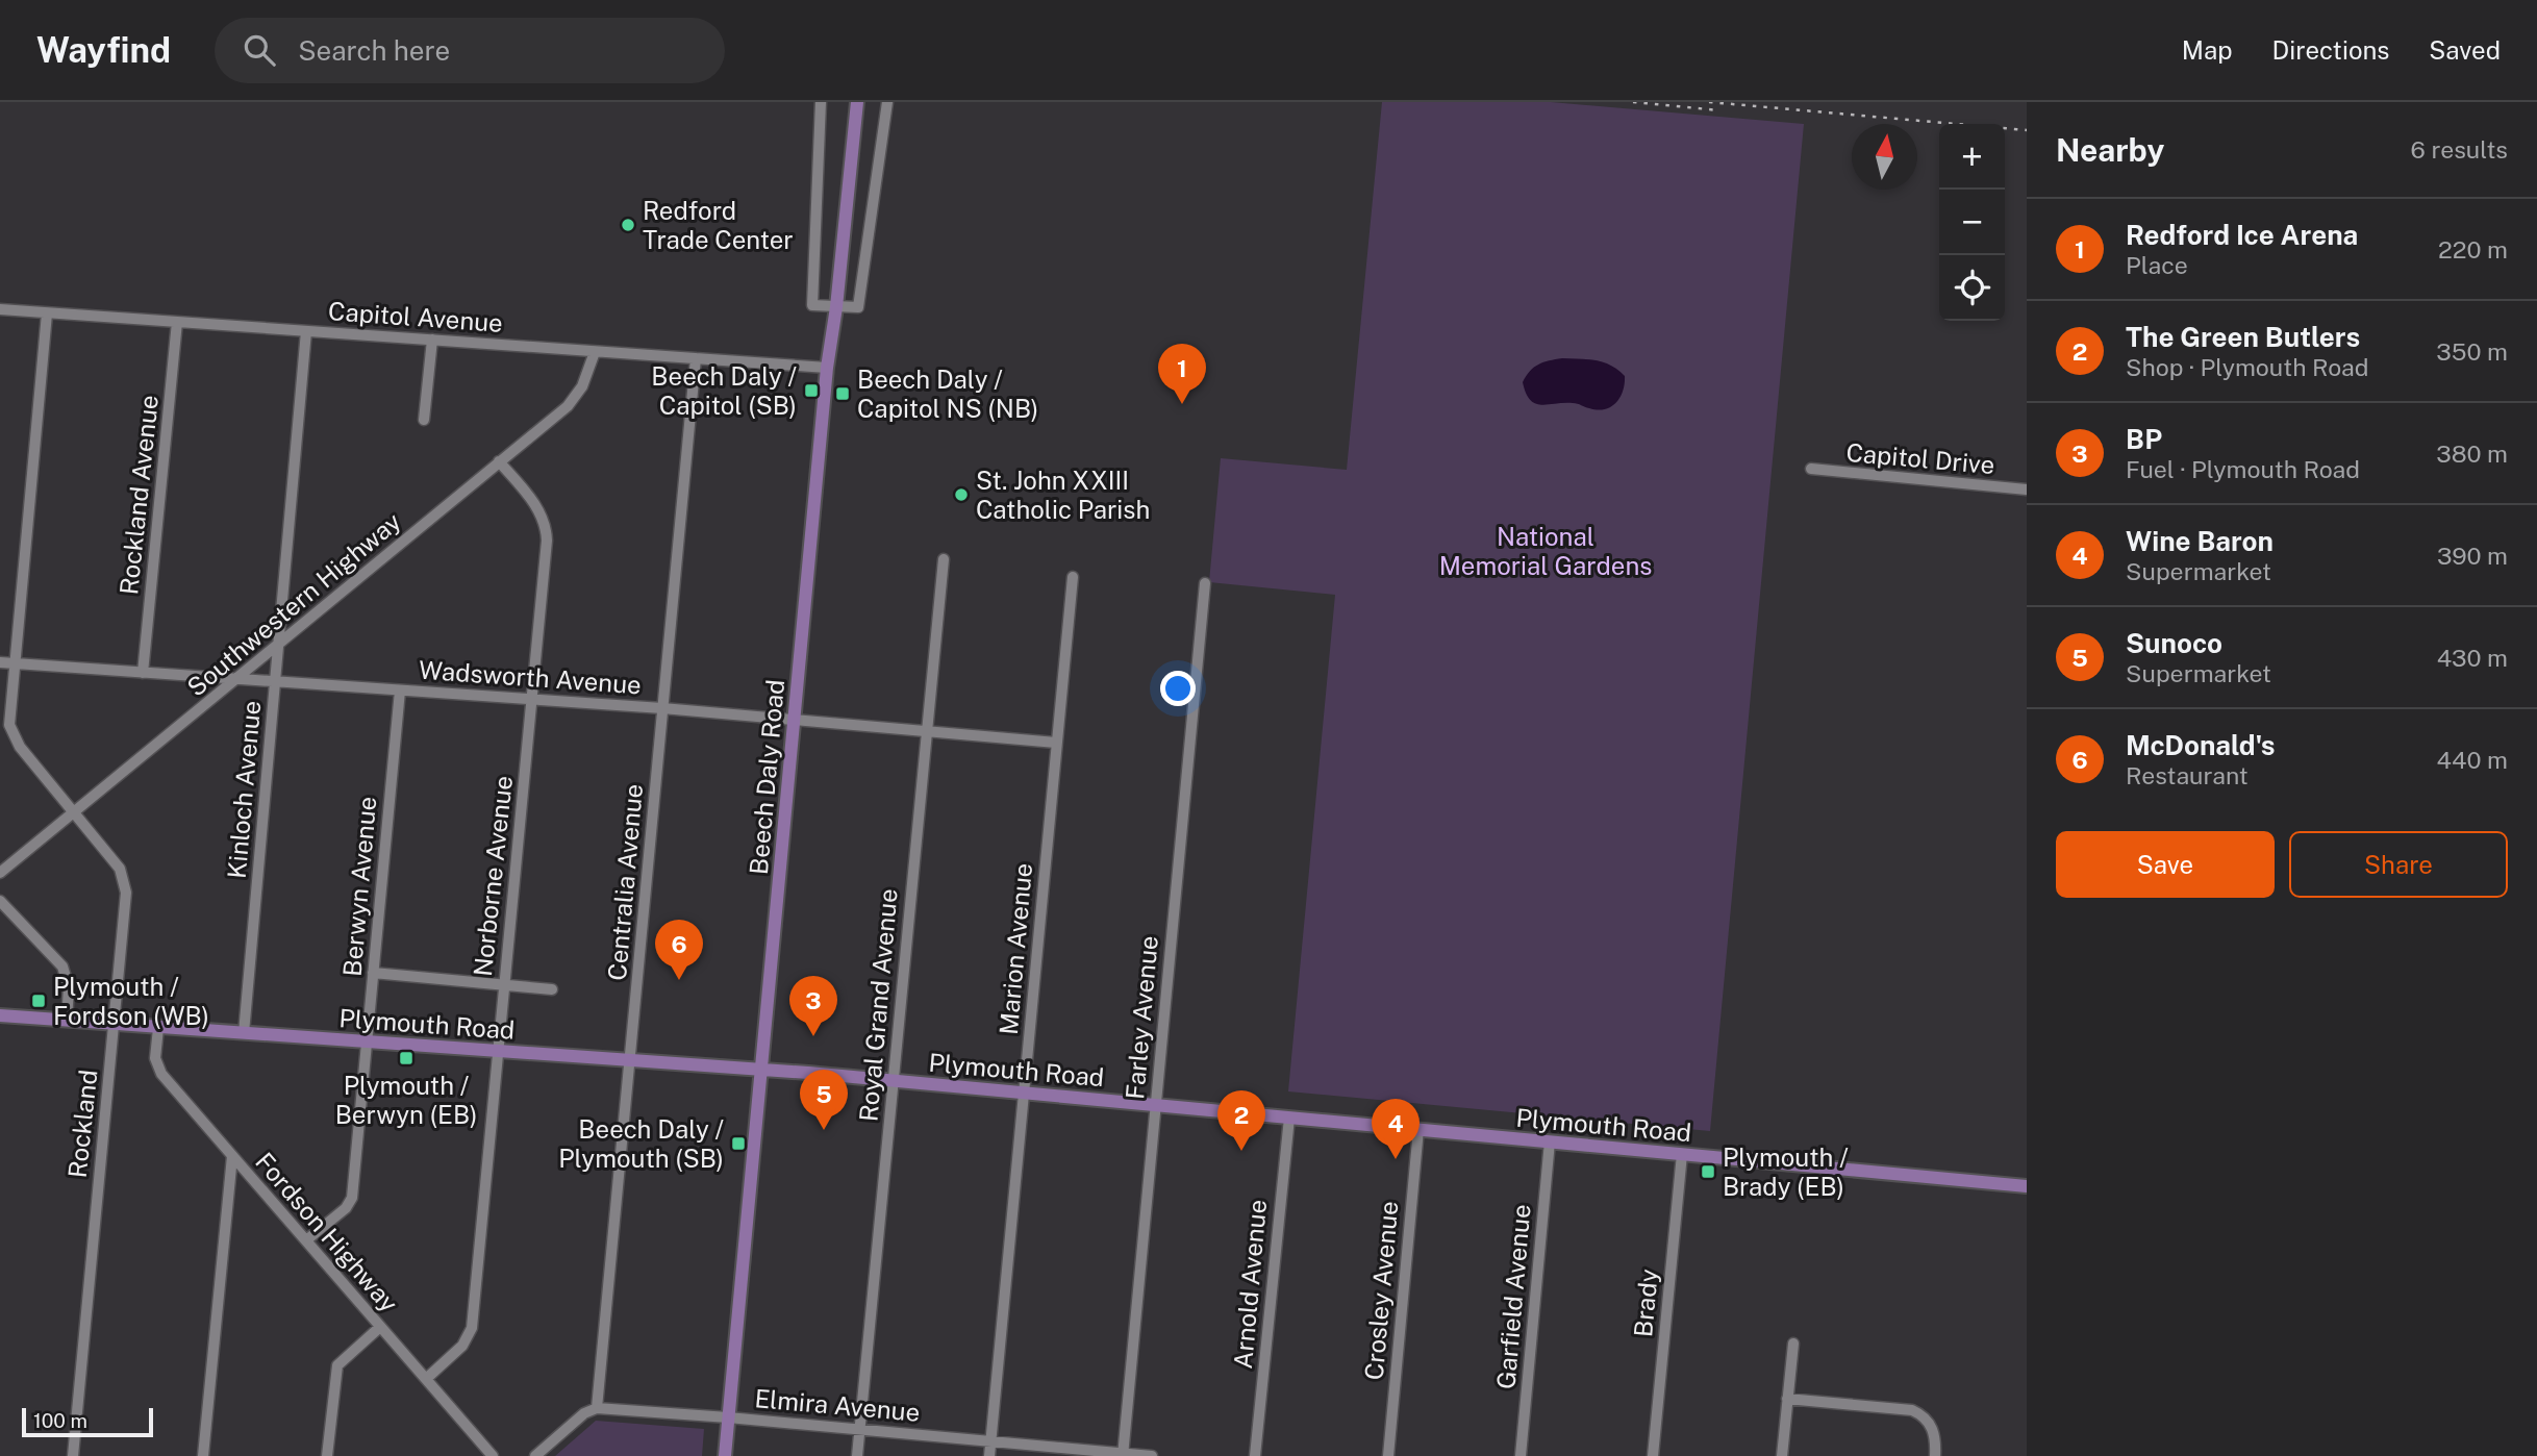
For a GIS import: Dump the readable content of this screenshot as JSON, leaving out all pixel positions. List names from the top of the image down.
{
  "streets": {
    "main road": ["Beech Daly Road", "Plymouth Road"],
    "street": [
      "Capitol Avenue",
      "Capitol Drive",
      "Rockland Avenue",
      "Southwestern Highway",
      "Wadsworth Avenue",
      "Kinloch Avenue",
      "Norborne Avenue",
      "Centralia Avenue",
      "Berwyn Avenue",
      "Marion Avenue",
      "Royal Grand Avenue",
      "Farley Avenue",
      "Rockland",
      "Fordson Highway",
      "Arnold Avenue",
      "Crosley Avenue",
      "Garfield Avenue",
      "Brady",
      "Elmira Avenue"
    ]
  },
  "crossings": [
    ["Capitol Avenue", "Rockland Avenue"],
    ["Capitol Avenue", "Southwestern Highway"],
    ["Capitol Avenue", "Beech Daly Road"],
    ["Capitol Avenue", "Kinloch Avenue"],
    ["Capitol Avenue", "Centralia Avenue"],
    ["Capitol Avenue", "Rockland"],
    ["Rockland Avenue", "Wadsworth Avenue"],
    ["Southwestern Highway", "Wadsworth Avenue"],
    ["Southwestern Highway", "Kinloch Avenue"],
    ["Southwestern Highway", "Norborne Avenue"],
    ["Southwestern Highway", "Rockland"],
    ["Wadsworth Avenue", "Beech Daly Road"],
    ["Wadsworth Avenue", "Kinloch Avenue"],
    ["Wadsworth Avenue", "Norborne Avenue"],
    ["Wadsworth Avenue", "Centralia Avenue"],
    ["Wadsworth Avenue", "Berwyn Avenue"],
    ["Wadsworth Avenue", "Marion Avenue"],
    ["Wadsworth Avenue", "Royal Grand Avenue"],
    ["Wadsworth Avenue", "Rockland"],
    ["Beech Daly Road", "Plymouth Road"],
    ["Beech Daly Road", "Elmira Avenue"],
    ["Kinloch Avenue", "Plymouth Road"],
    ["Norborne Avenue", "Plymouth Road"],
    ["Norborne Avenue", "Fordson Highway"],
    ["Centralia Avenue", "Plymouth Road"],
    ["Centralia Avenue", "Elmira Avenue"],
    ["Berwyn Avenue", "Plymouth Road"],
    ["Berwyn Avenue", "Fordson Highway"],
    ["Marion Avenue", "Plymouth Road"],
    ["Marion Avenue", "Elmira Avenue"],
    ["Royal Grand Avenue", "Plymouth Road"],
    ["Royal Grand Avenue", "Elmira Avenue"],
    ["Farley Avenue", "Plymouth Road"],
    ["Farley Avenue", "Elmira Avenue"],
    ["Plymouth Road", "Rockland"],
    ["Plymouth Road", "Fordson Highway"],
    ["Plymouth Road", "Arnold Avenue"],
    ["Plymouth Road", "Crosley Avenue"],
    ["Plymouth Road", "Garfield Avenue"],
    ["Plymouth Road", "Brady"]
  ],
  "parks": ["National Memorial Gardens"],
  "places": {
    "other": ["Redford Trade Center", "St. John XXIII Catholic Parish"],
    "transit": [
      "Beech Daly / Capitol (SB)",
      "Beech Daly / Capitol NS (NB)",
      "Plymouth / Fordson (WB)",
      "Plymouth / Berwyn (EB)",
      "Beech Daly / Plymouth (SB)",
      "Plymouth / Brady (EB)"
    ]
  },
  "scale_bar": "100 m",
  "north": "top",
  "page": {
    "header": "Wayfind",
    "search": "Search here",
    "nav": ["Map", "Directions", "Saved"],
    "heading": ["Nearby", "6 results"],
    "map_buttons": ["+", "−"],
    "list": [
      {
        "mark": "1",
        "name": "Redford Ice Arena",
        "note": "Place",
        "value": "220 m"
      },
      {
        "mark": "2",
        "name": "The Green Butlers",
        "note": "Shop · Plymouth Road",
        "value": "350 m"
      },
      {
        "mark": "3",
        "name": "BP",
        "note": "Fuel · Plymouth Road",
        "value": "380 m"
      },
      {
        "mark": "4",
        "name": "Wine Baron",
        "note": "Supermarket",
        "value": "390 m"
      },
      {
        "mark": "5",
        "name": "Sunoco",
        "note": "Supermarket",
        "value": "430 m"
      },
      {
        "mark": "6",
        "name": "McDonald's",
        "note": "Restaurant",
        "value": "440 m"
      }
    ],
    "pins": [
      "1",
      "6",
      "3",
      "5",
      "2",
      "4"
    ],
    "buttons": ["Save", "Share"],
    "scale": "100 m"
  }
}
